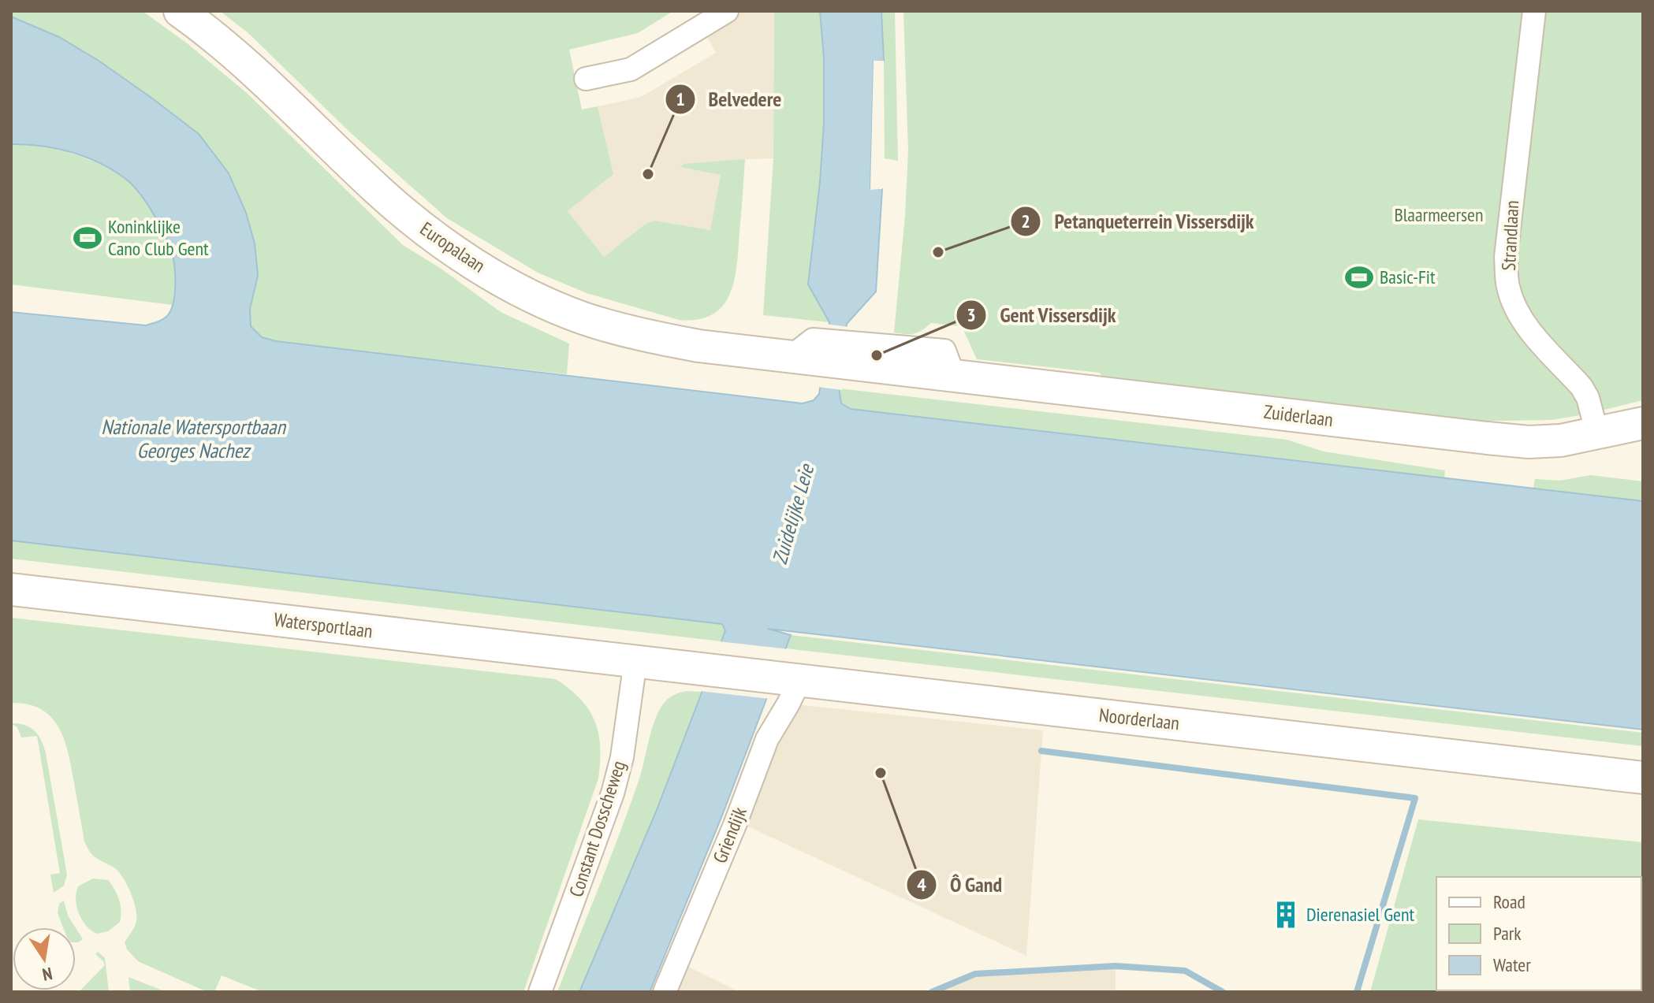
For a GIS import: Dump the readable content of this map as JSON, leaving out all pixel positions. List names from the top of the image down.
{
  "streets": {
    "street": [
      "Strandlaan",
      "Europalaan",
      "Zuiderlaan",
      "Watersportlaan",
      "Noorderlaan",
      "Constant Dosscheweg",
      "Griendijk"
    ]
  },
  "crossings": [
    ["Strandlaan", "Zuiderlaan"],
    ["Europalaan", "Zuiderlaan"],
    ["Watersportlaan", "Noorderlaan"],
    ["Watersportlaan", "Constant Dosscheweg"],
    ["Noorderlaan", "Constant Dosscheweg"],
    ["Noorderlaan", "Griendijk"]
  ],
  "water": ["Nationale Watersportbaan Georges Nachez", "Zuidelijke Leie"],
  "parks": ["Blaarmeersen"],
  "places": {
    "other": [
      "Belvedere",
      "Petanqueterrein Vissersdijk",
      "Gent Vissersdijk",
      "Ô Gand"
    ],
    "sports": ["Koninklijke Cano Club Gent", "Basic-Fit"],
    "building": ["Dierenasiel Gent"]
  },
  "legend": ["Road", "Park", "Water"],
  "north": "bottom"
}
